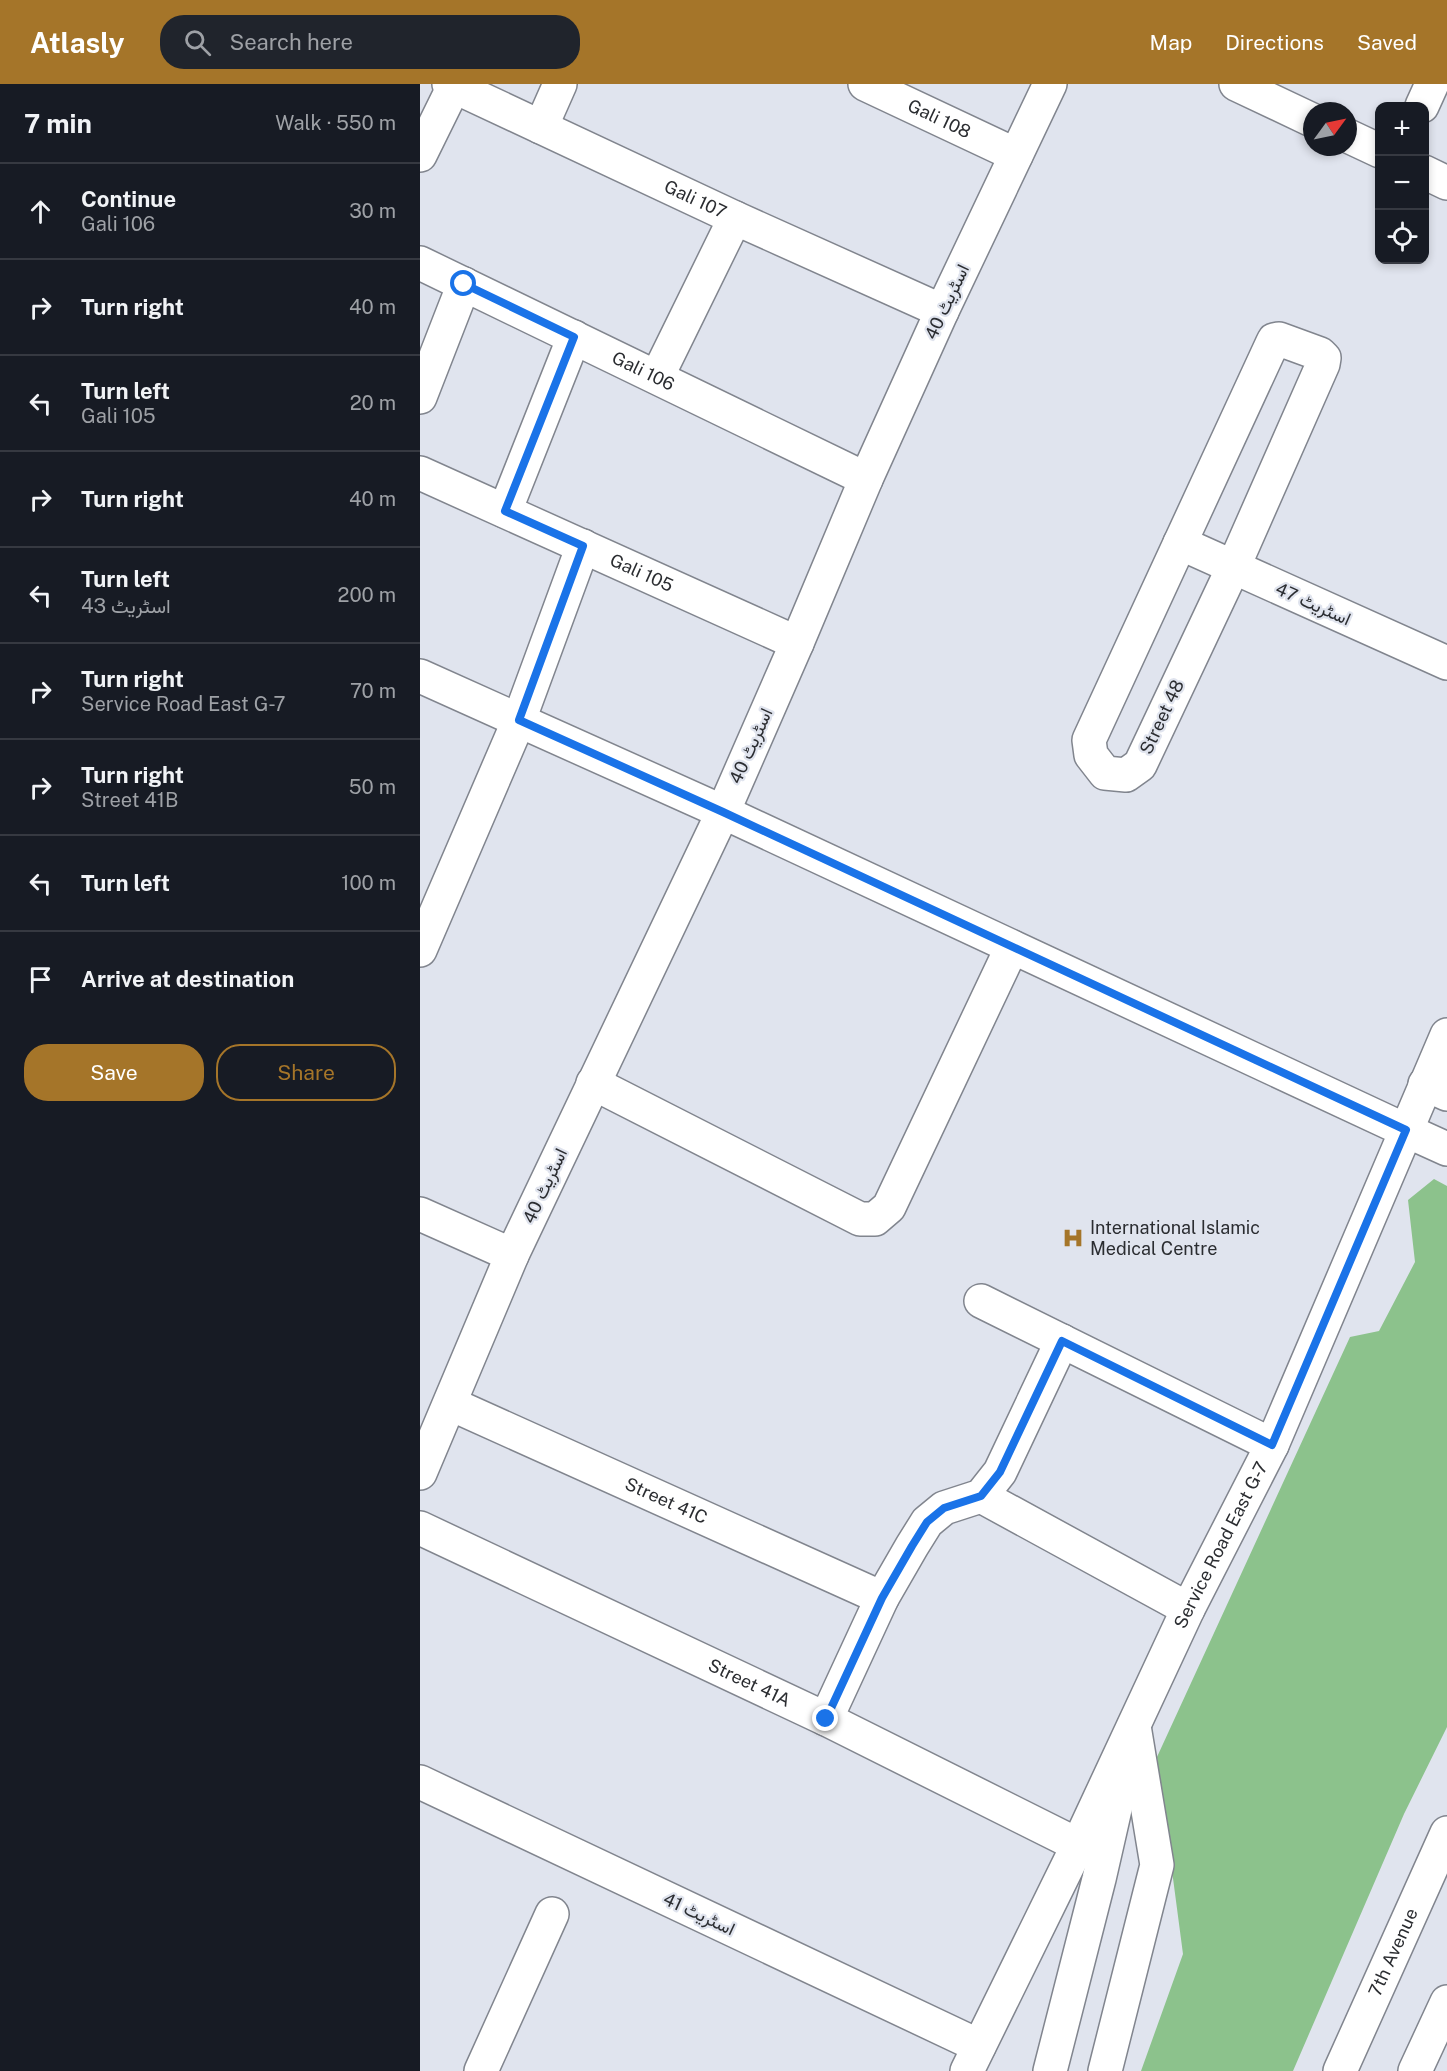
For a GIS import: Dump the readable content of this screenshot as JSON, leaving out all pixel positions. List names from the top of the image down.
{
  "streets": {
    "street": [
      "Gali 108",
      "Gali 107",
      "اسٹریٹ 40",
      "Gali 106",
      "Gali 105",
      "اسٹریٹ 47",
      "Street 48",
      "Street 41C",
      "Service Road East G-7",
      "Street 41A",
      "اسٹریٹ 41",
      "7th Avenue"
    ]
  },
  "crossings": [
    ["Gali 108", "اسٹریٹ 40"],
    ["Gali 107", "اسٹریٹ 40"],
    ["اسٹریٹ 40", "Gali 106"],
    ["اسٹریٹ 40", "Gali 105"],
    ["اسٹریٹ 40", "Street 41C"],
    ["اسٹریٹ 47", "Street 48"],
    ["Service Road East G-7", "Street 41A"],
    ["Service Road East G-7", "اسٹریٹ 41"]
  ],
  "places": {
    "hospital": ["International Islamic Medical Centre"]
  },
  "north": "top right",
  "page": {
    "header": "Atlasly",
    "search": "Search here",
    "nav": ["Map", "Directions", "Saved"],
    "heading": ["7 min", "Walk · 550 m"],
    "map_buttons": ["+", "−"],
    "list": [
      ["Continue", "Gali 106", "30 m"],
      ["Turn right", "40 m"],
      ["Turn left", "Gali 105", "20 m"],
      ["Turn right", "40 m"],
      ["Turn left", "اسٹریٹ 43", "200 m"],
      ["Turn right", "Service Road East G-7", "70 m"],
      ["Turn right", "Street 41B", "50 m"],
      ["Turn left", "100 m"],
      "Arrive at destination"
    ],
    "buttons": ["Save", "Share"]
  }
}
